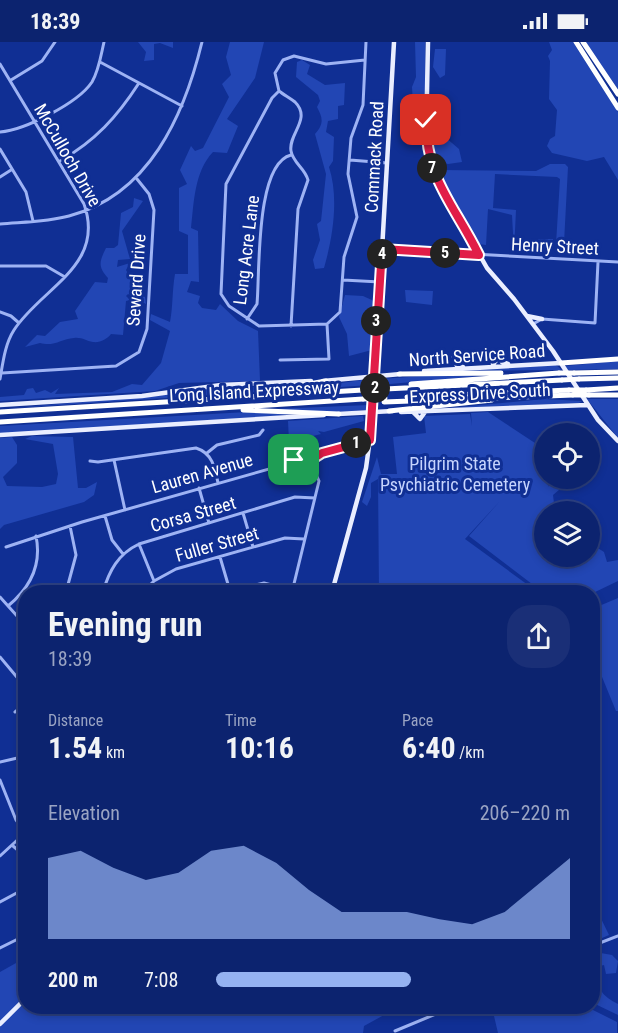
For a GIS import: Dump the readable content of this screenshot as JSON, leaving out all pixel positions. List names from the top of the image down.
{
  "streets": {
    "highway": ["Long Island Expressway", "Express Drive South"],
    "main road": ["Commack Road", "North Service Road"],
    "street": [
      "McCulloch Drive",
      "Henry Street",
      "Long Acre Lane",
      "Seward Drive",
      "Lauren Avenue",
      "Corsa Street",
      "Fuller Street"
    ]
  },
  "crossings": [
    ["McCulloch Drive", "Seward Drive"],
    ["Commack Road", "Henry Street"],
    ["Commack Road", "North Service Road"],
    ["Commack Road", "Express Drive South"],
    ["Commack Road", "Lauren Avenue"],
    ["Long Island Expressway", "Express Drive South"]
  ],
  "parks": ["Pilgrim State Psychiatric Cemetery"],
  "page": {
    "status": "18:39",
    "pins": [
      "7",
      "5",
      "4",
      "3",
      "2",
      "1"
    ],
    "heading": ["Evening run", "18:39"],
    "stats": [
      ["Distance", "1.54 km"],
      ["Time", "10:16"],
      ["Pace", "6:40 /km"]
    ],
    "chart": ["Elevation", "206–220 m"],
    "list": [
      {
        "name": "200 m",
        "note": "7:08"
      }
    ]
  }
}
